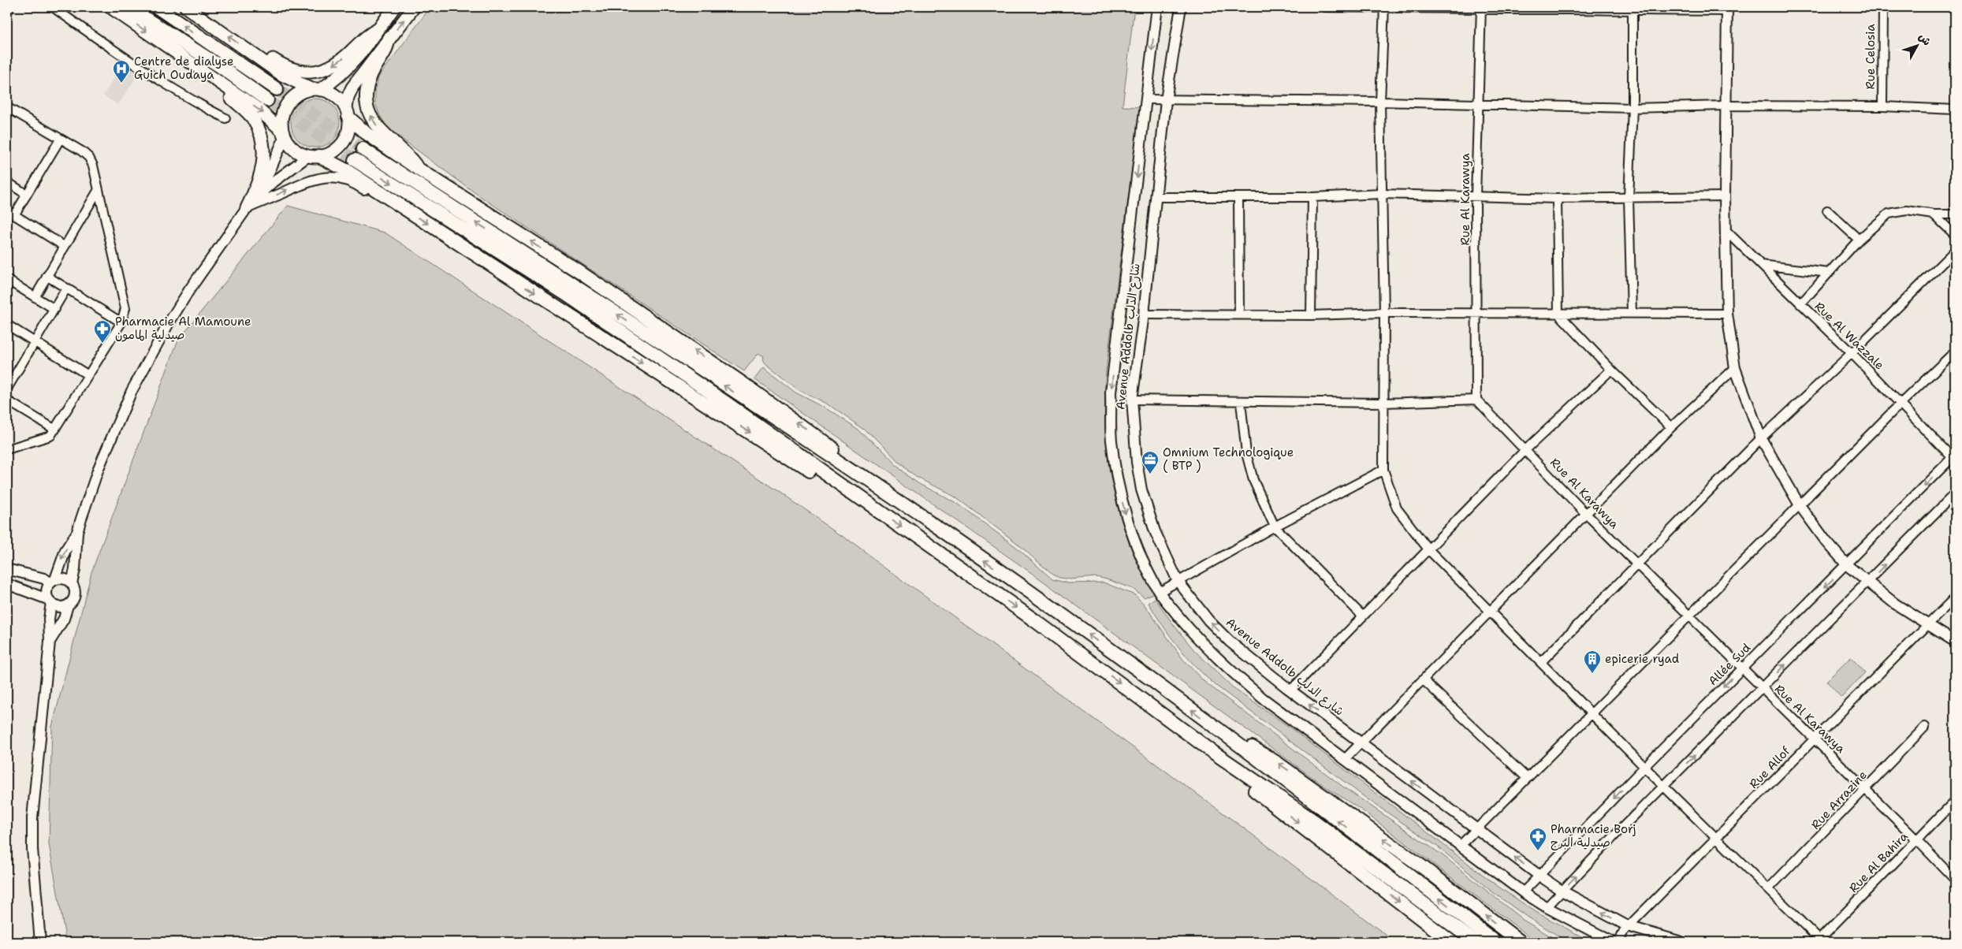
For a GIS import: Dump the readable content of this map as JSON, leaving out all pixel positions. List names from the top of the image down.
{
  "streets": {
    "street": [
      "Rue Celosia",
      "Rue Al Karawya",
      "Rue Al Wazzale",
      "Avenue Addolb شارع الدلب",
      "Allée Sud",
      "Rue Allof",
      "Rue Arrazine",
      "Rue Al Bahira"
    ]
  },
  "crossings": [
    ["Rue Al Karawya", "Allée Sud"],
    ["Rue Al Karawya", "Rue Allof"],
    ["Rue Al Karawya", "Rue Arrazine"],
    ["Rue Al Karawya", "Rue Al Bahira"],
    ["Rue Al Wazzale", "Allée Sud"],
    ["Avenue Addolb شارع الدلب", "Allée Sud"],
    ["Avenue Addolb شارع الدلب", "Rue Allof"]
  ],
  "places": {
    "hospital": ["Centre de dialyse Guich Oudaya"],
    "pharmacy": ["Pharmacie Al Mamoune صيدلية المامون", "Pharmacie Borj صيدلية البرج"],
    "office": ["Omnium Technologique ( BTP )"],
    "building": ["epicerie ryad"]
  },
  "north": "top right"
}
